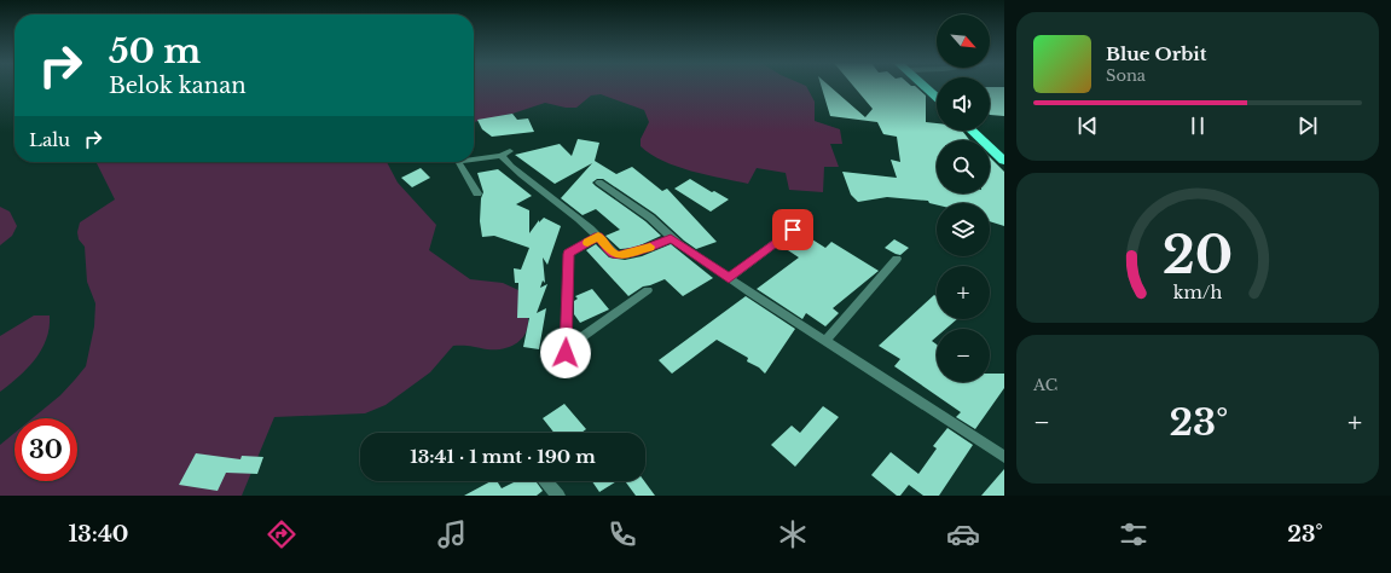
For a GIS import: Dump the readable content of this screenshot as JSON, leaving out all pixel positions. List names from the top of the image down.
{
  "north": "bottom right",
  "page": {
    "map_buttons": ["+", "−"],
    "turn": ["50 m", "Belok kanan"],
    "song": ["Blue Orbit", "Sona"],
    "then": "Lalu",
    "tile": "AC",
    "heat": ["−", "23°", "+"],
    "limit": "30",
    "trip": "13:41 · 1 mnt · 190 m",
    "tabs": ["13:40", "23°"],
    "gauge": ["20", "km/h"]
  }
}
